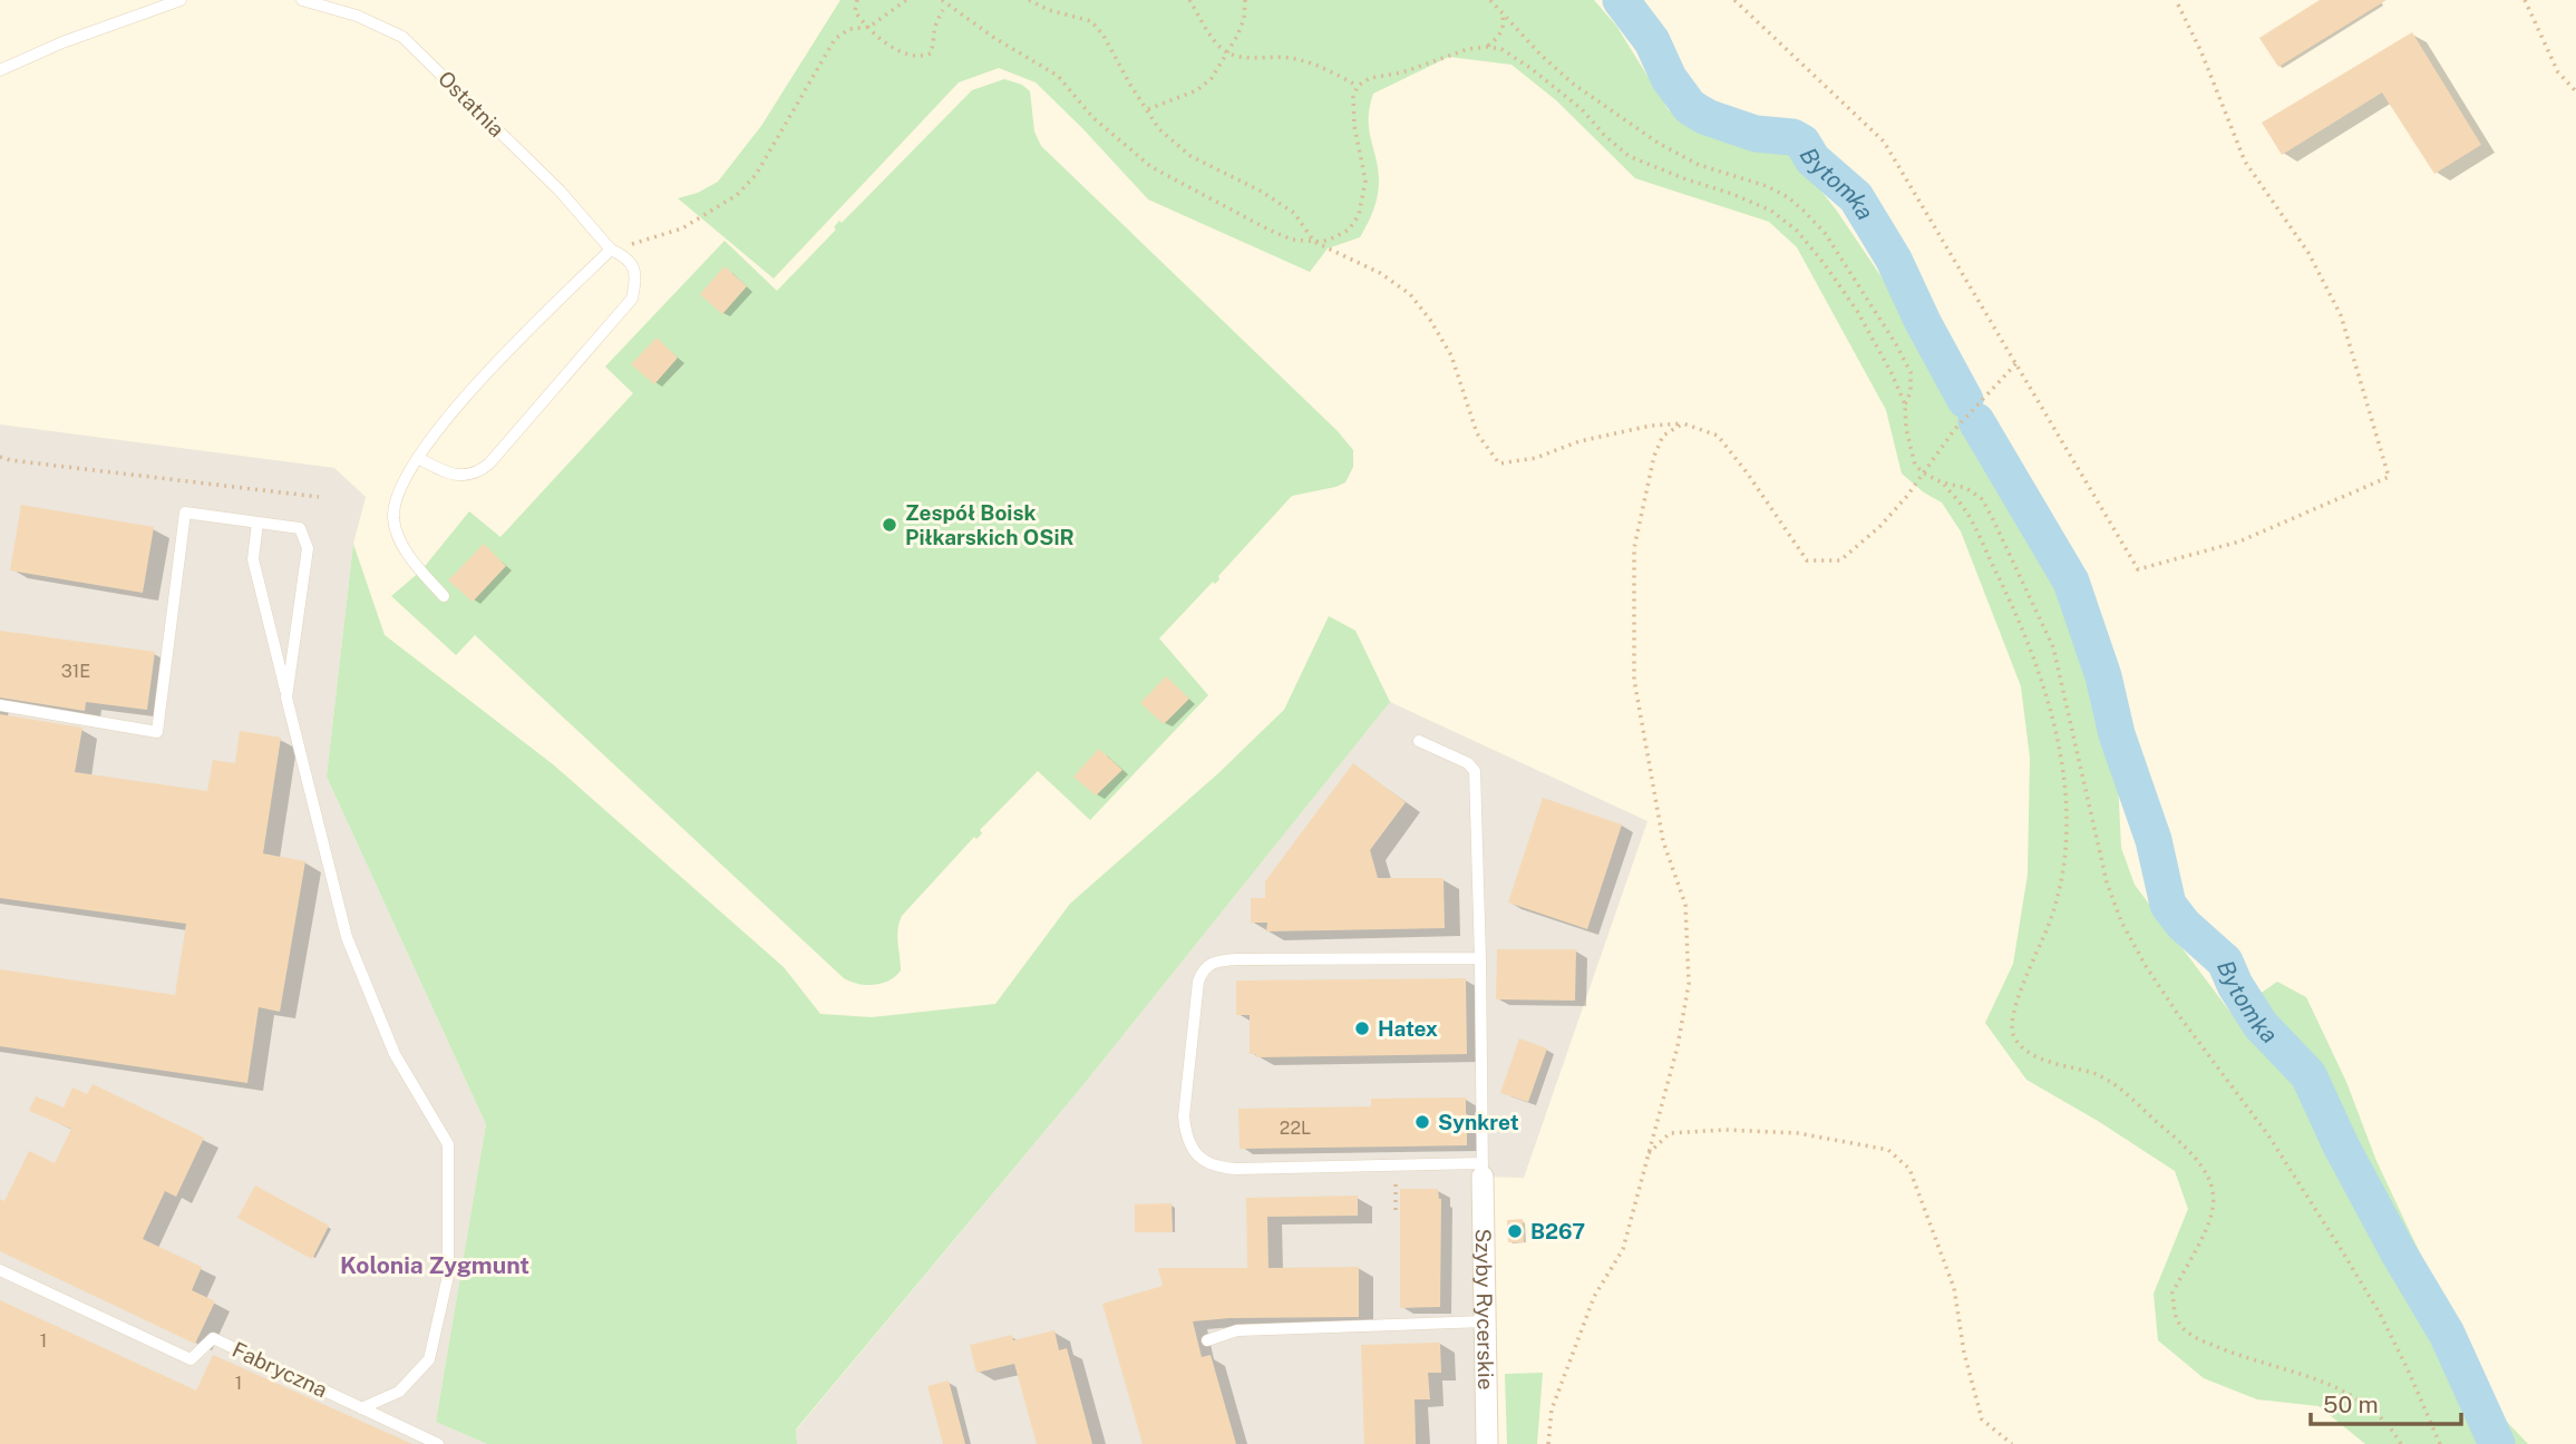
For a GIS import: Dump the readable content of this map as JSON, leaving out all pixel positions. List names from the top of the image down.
{
  "streets": {
    "street": ["Szyby Rycerskie"],
    "lane": ["Ostatnia", "Fabryczna"]
  },
  "districts": ["Kolonia Zygmunt"],
  "water": ["Bytomka"],
  "places": [
    "Zespół Boisk Piłkarskich OSiR",
    "Hatex",
    "Synkret",
    "B267"
  ],
  "house_numbers": [
    "31E",
    "22L",
    "1",
    "1"
  ],
  "scale_bar": "50 m"
}
